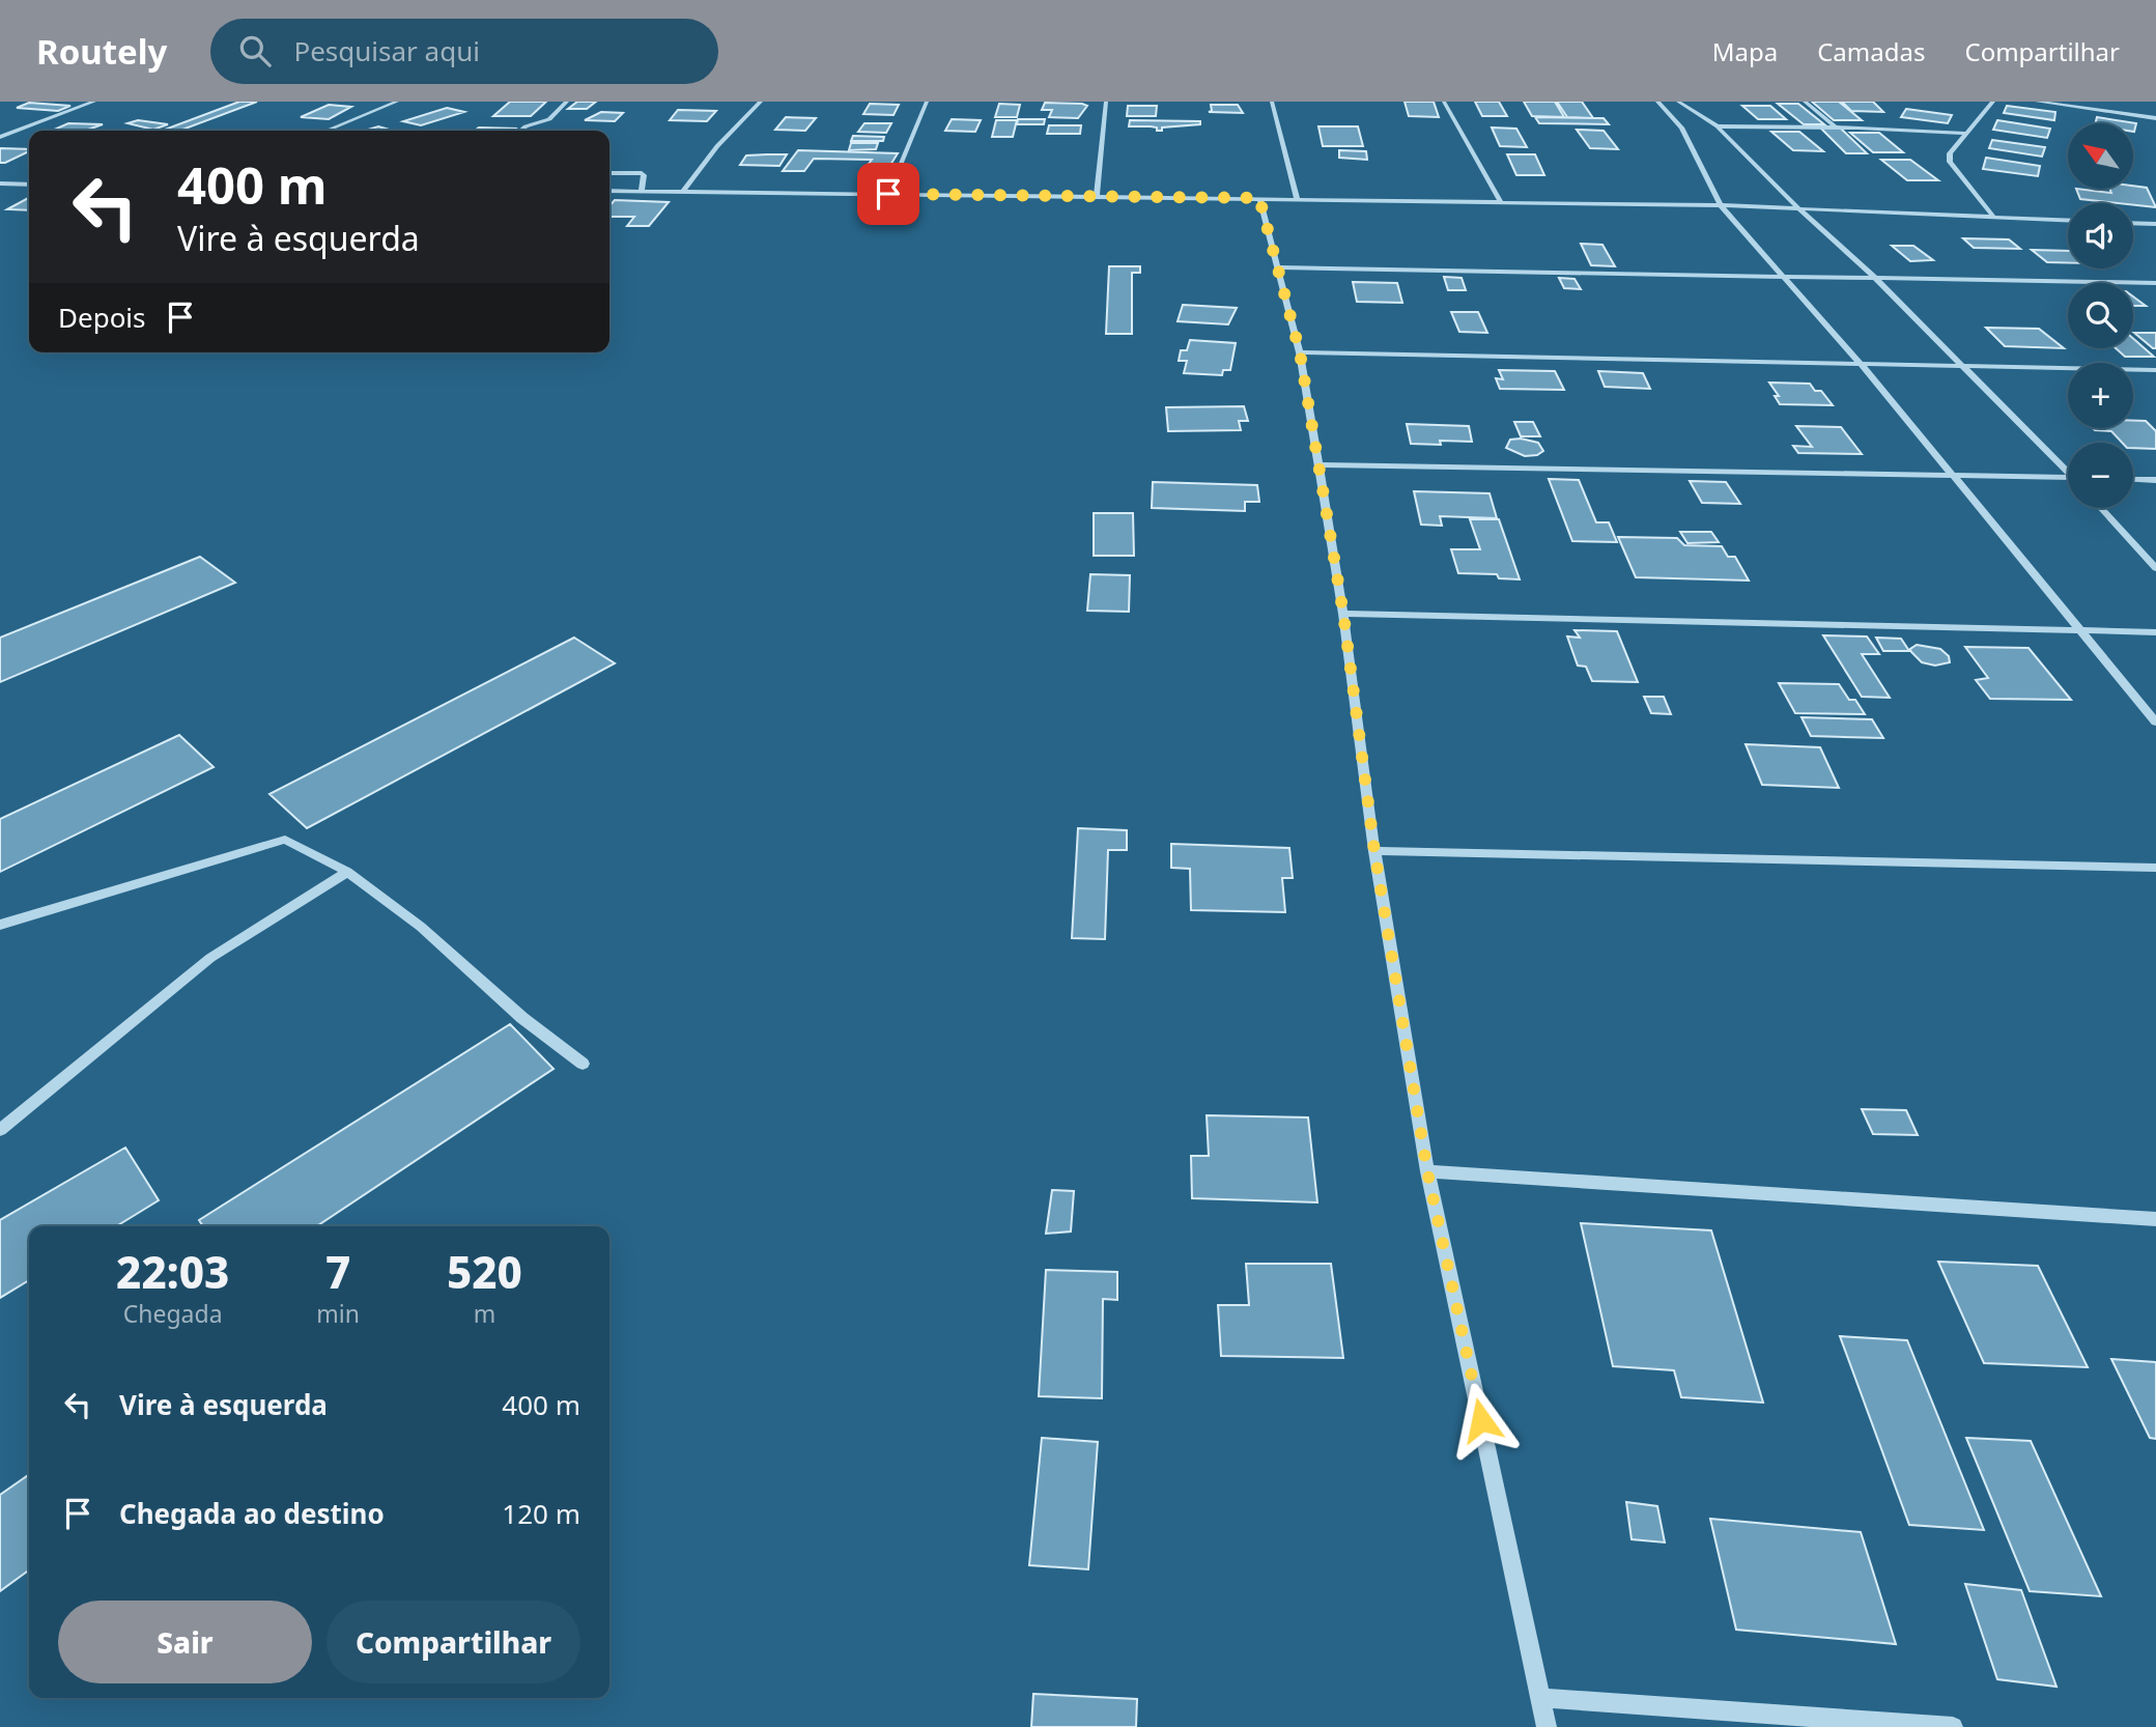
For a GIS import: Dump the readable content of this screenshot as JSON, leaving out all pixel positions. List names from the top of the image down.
{
  "north": "top left",
  "page": {
    "header": "Routely",
    "search": "Pesquisar aqui",
    "nav": ["Mapa", "Camadas", "Compartilhar"],
    "map_buttons": ["+", "−"],
    "turn": ["400 m", "Vire à esquerda"],
    "then": "Depois",
    "eta": [
      "22:03",
      "Chegada",
      "7",
      "min",
      "520",
      "m"
    ],
    "list": [
      {
        "name": "Vire à esquerda",
        "value": "400 m"
      },
      {
        "name": "Chegada ao destino",
        "value": "120 m"
      }
    ],
    "buttons": ["Sair", "Compartilhar"]
  }
}
